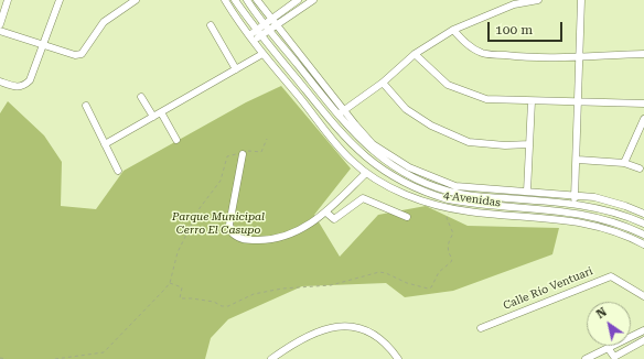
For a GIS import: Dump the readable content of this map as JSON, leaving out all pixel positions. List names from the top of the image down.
{
  "streets": {
    "street": ["4 Avenidas", "Calle Río Ventuari"]
  },
  "parks": ["Parque Municipal Cerro El Casupo"],
  "scale_bar": "100 m",
  "north": "top left"
}
